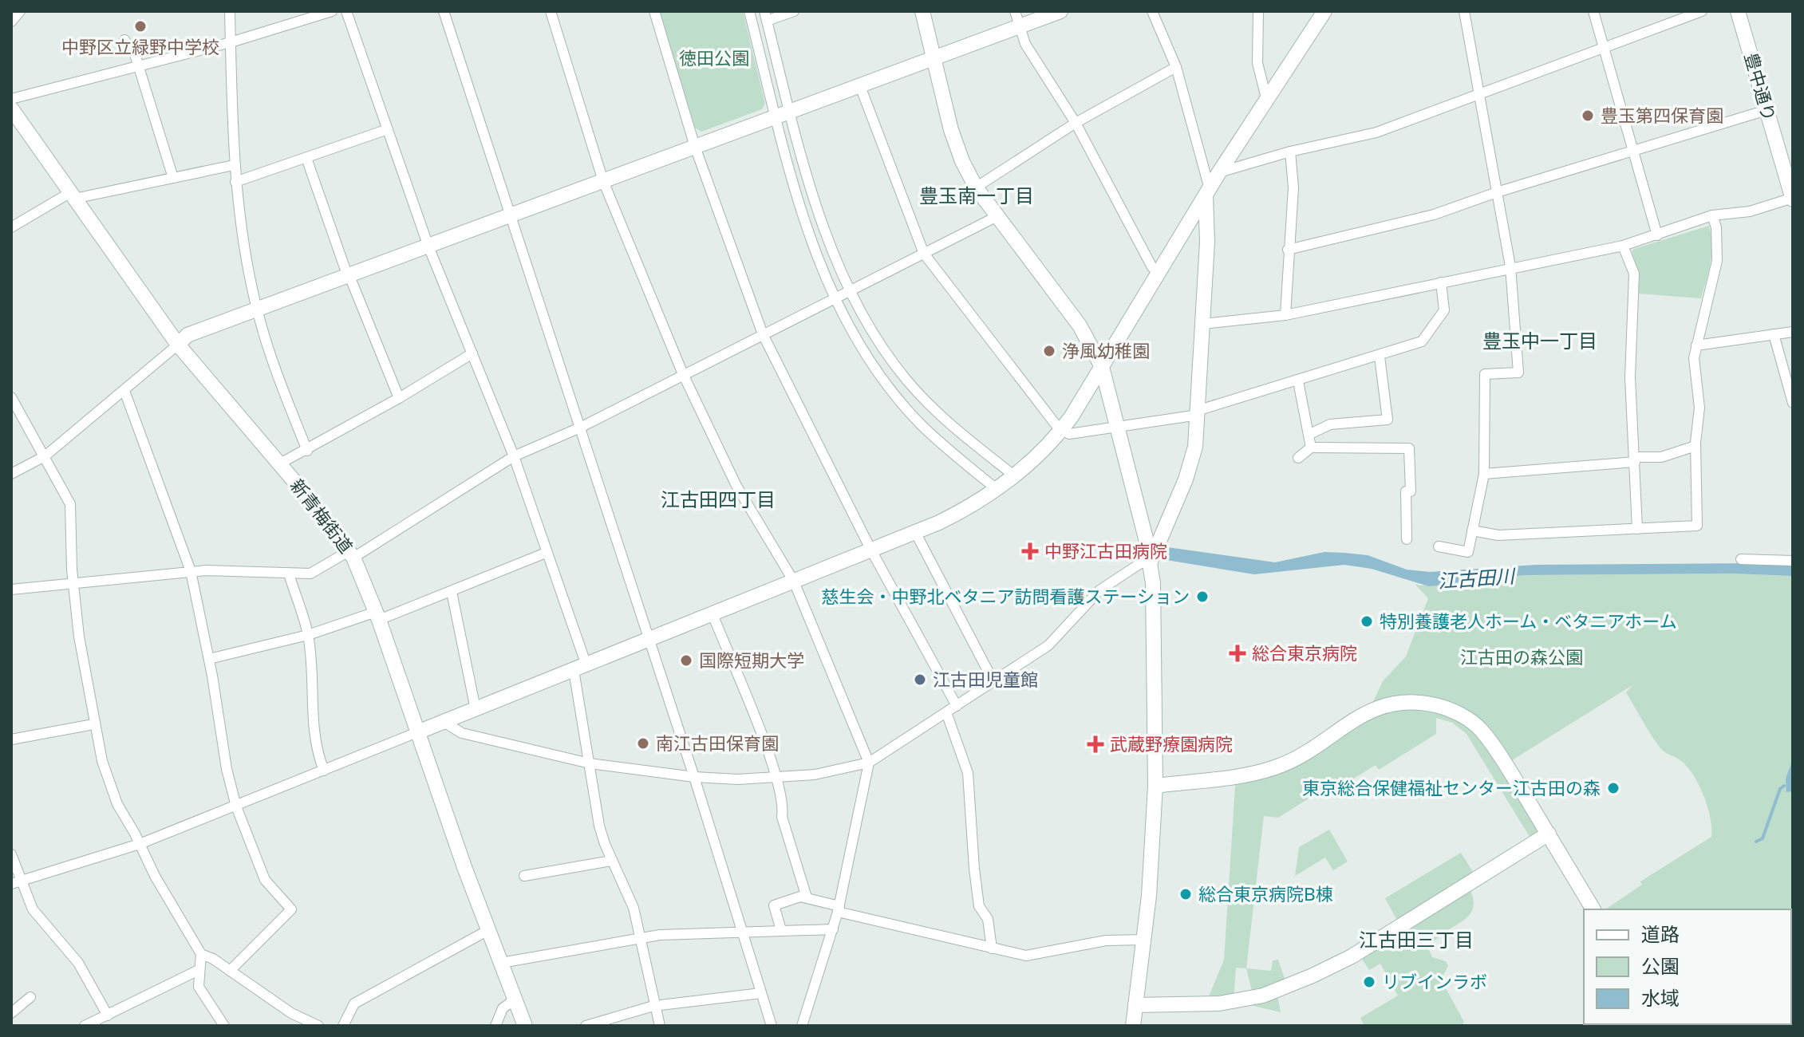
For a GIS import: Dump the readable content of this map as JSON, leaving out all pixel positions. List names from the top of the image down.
{
  "streets": {
    "street": ["豊中通り", "新青梅街道"]
  },
  "districts": [
    "豊玉南一丁目",
    "豊玉中一丁目",
    "江古田四丁目",
    "江古田三丁目"
  ],
  "water": ["江古田川"],
  "parks": ["徳田公園", "江古田の森公園"],
  "places": {
    "other": [
      "中野区立緑野中学校",
      "豊玉第四保育園",
      "浄風幼稚園",
      "慈生会・中野北ベタニア訪問看護ステーション",
      "特別養護老人ホーム・ベタニアホーム",
      "国際短期大学",
      "江古田児童館",
      "南江古田保育園",
      "東京総合保健福祉センター江古田の森",
      "総合東京病院B棟",
      "リブインラボ"
    ],
    "health": ["中野江古田病院", "総合東京病院", "武蔵野療園病院"]
  },
  "legend": ["道路", "公園", "水域"]
}
